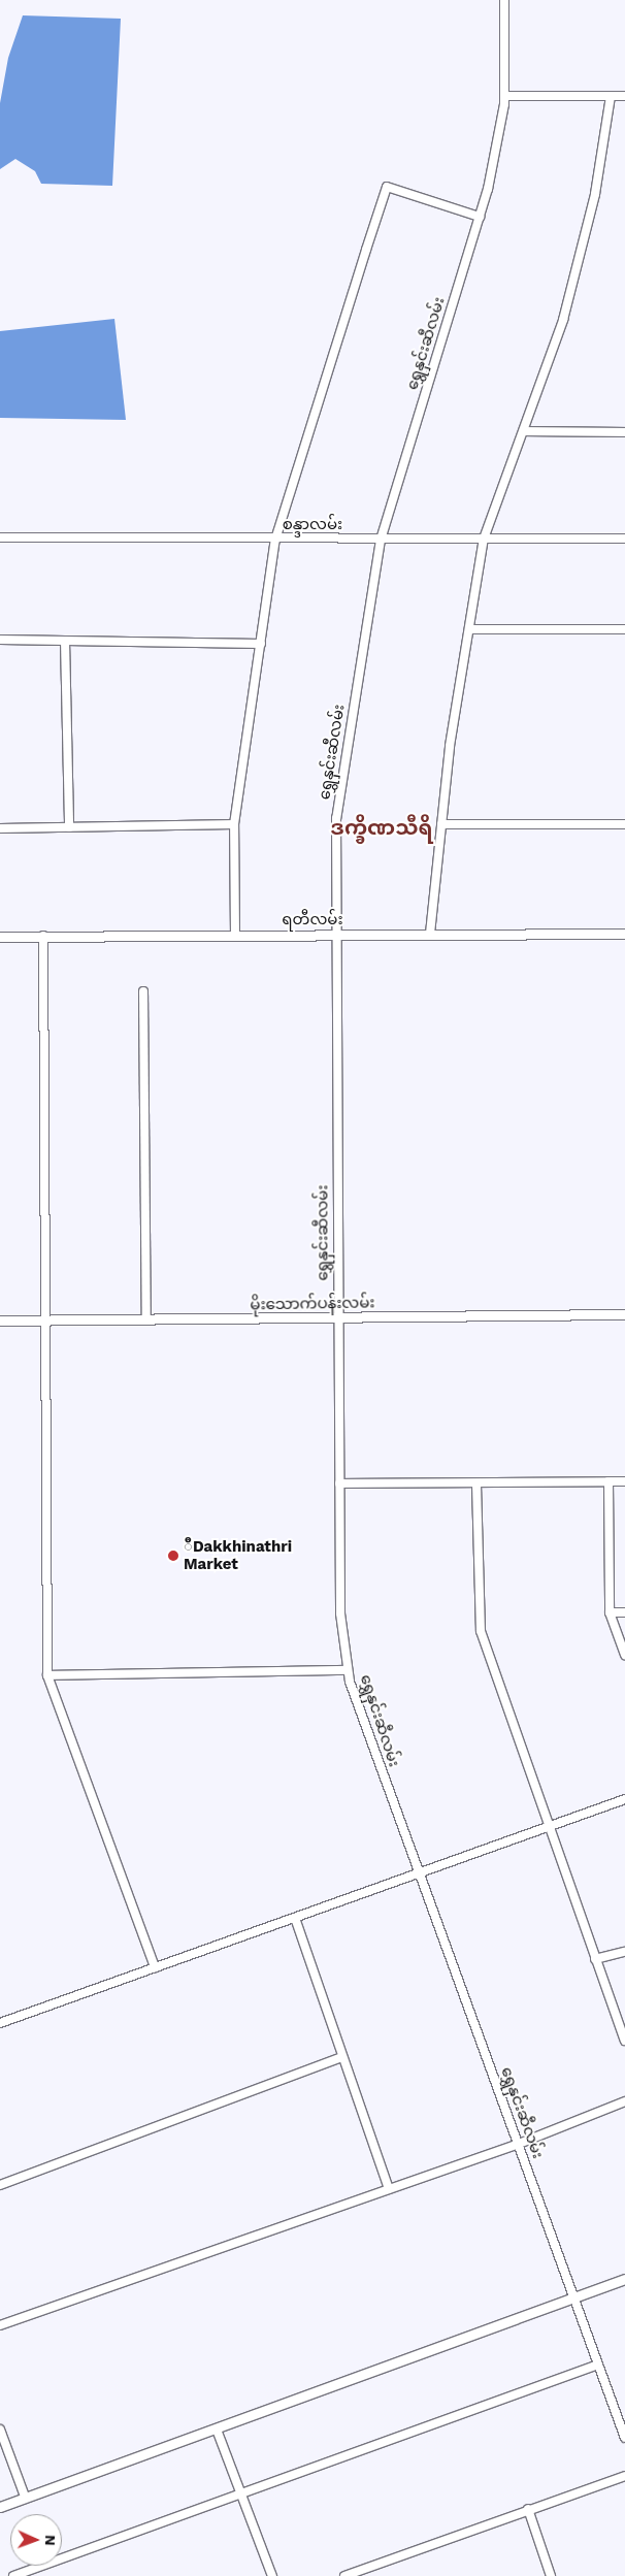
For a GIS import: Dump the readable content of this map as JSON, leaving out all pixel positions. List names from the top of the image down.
{
  "streets": {
    "street": [
      "ရွှေနှင်းဆီလမ်း",
      "စန္ဒာလမ်း",
      "ရတီလမ်း",
      "မိုးသောက်ပန်းလမ်း"
    ]
  },
  "crossings": [
    ["ရွှေနှင်းဆီလမ်း", "စန္ဒာလမ်း"],
    ["ရွှေနှင်းဆီလမ်း", "ရတီလမ်း"],
    ["ရွှေနှင်းဆီလမ်း", "မိုးသောက်ပန်းလမ်း"]
  ],
  "districts": ["ဒက္ခိဏသီရိ"],
  "places": ["ီDakkhinathri Market"],
  "north": "right"
}
